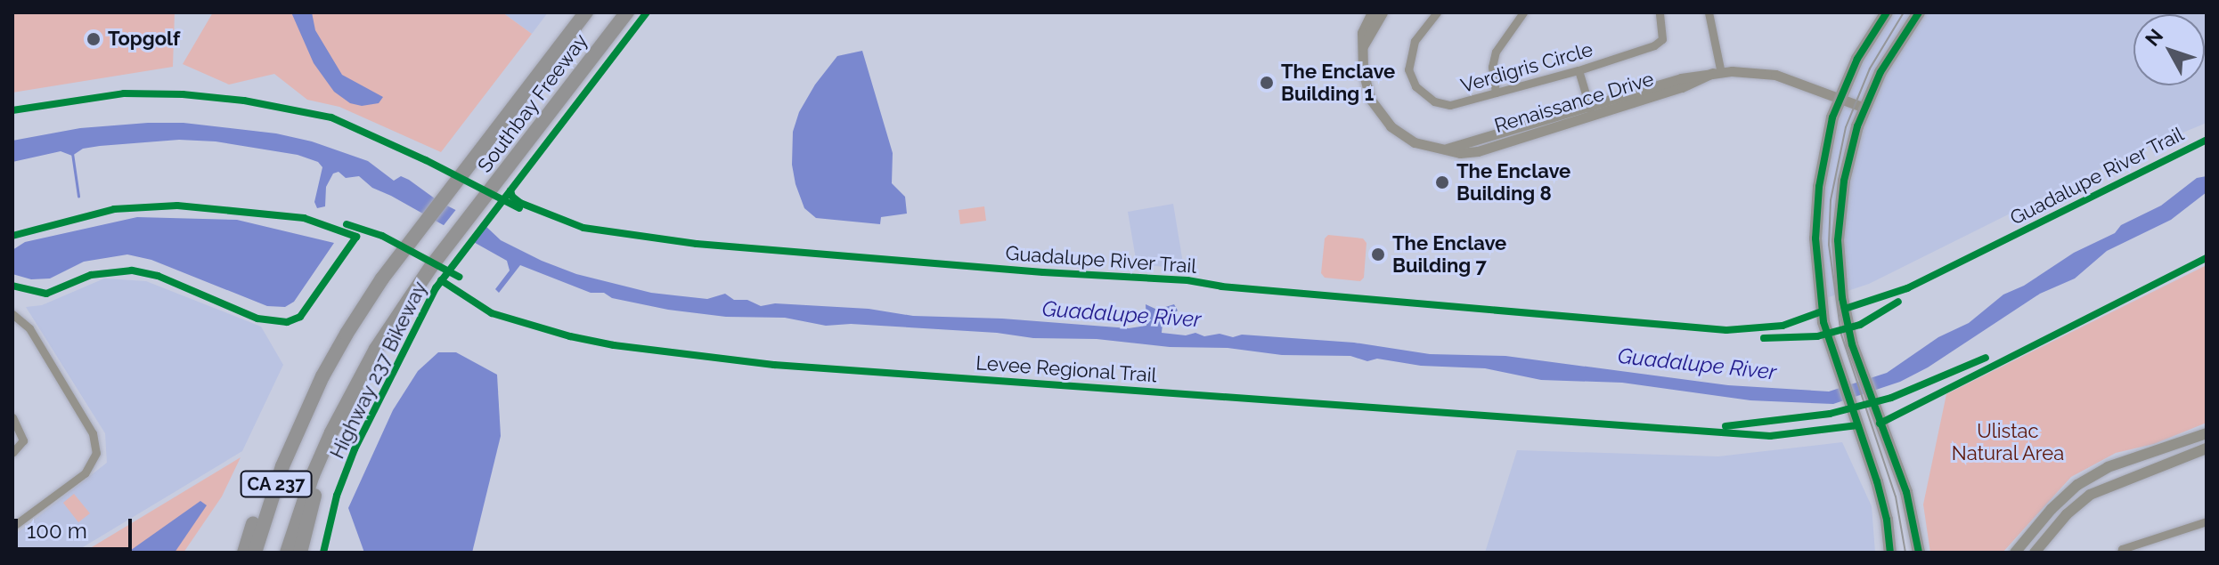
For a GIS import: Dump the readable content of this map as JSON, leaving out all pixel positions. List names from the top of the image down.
{
  "streets": {
    "highway": ["Southbay Freeway", "CA 237"],
    "street": ["Verdigris Circle", "Renaissance Drive"],
    "cycle path": ["Guadalupe River Trail", "Levee Regional Trail", "Highway 237 Bikeway"]
  },
  "water": ["Guadalupe River"],
  "parks": ["Ulistac Natural Area"],
  "places": [
    "Topgolf",
    "The Enclave Building 1",
    "The Enclave Building 8",
    "The Enclave Building 7"
  ],
  "scale_bar": "100 m",
  "north": "top left"
}
